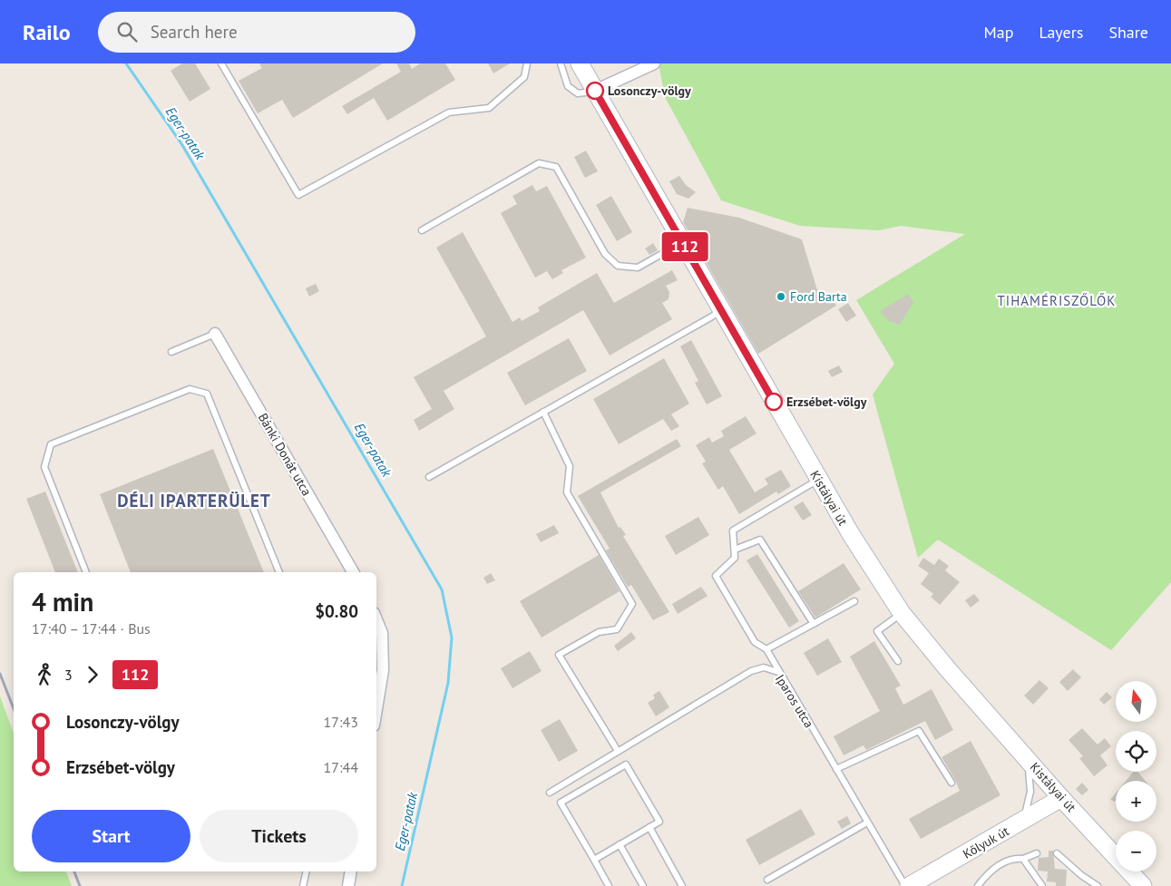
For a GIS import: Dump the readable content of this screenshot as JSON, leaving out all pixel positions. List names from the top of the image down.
{
  "streets": {
    "main road": ["Kistályai út", "Kőlyuk út"],
    "street": ["Bánki Donát utca"],
    "lane": ["Iparos utca"]
  },
  "crossings": [
    ["Kistályai út", "Kőlyuk út"]
  ],
  "districts": ["TIHAMÉRISZŐLŐK", "DÉLI IPARTERÜLET"],
  "water": ["Eger-patak"],
  "places": ["Losonczy-völgy", "Ford Barta", "Erzsébet-völgy"],
  "lines": ["bus line 112"],
  "north": "top",
  "page": {
    "header": "Railo",
    "search": "Search here",
    "nav": ["Map", "Layers", "Share"],
    "on_map": "112",
    "heading": ["4 min", "17:40 – 17:44 · Bus", "$0.80"],
    "legs": ["3", "112"],
    "map_buttons": ["+", "−"],
    "list": [
      {
        "name": "Losonczy-völgy",
        "value": "17:43"
      },
      {
        "name": "Erzsébet-völgy",
        "value": "17:44"
      }
    ],
    "buttons": ["Start", "Tickets"]
  }
}
